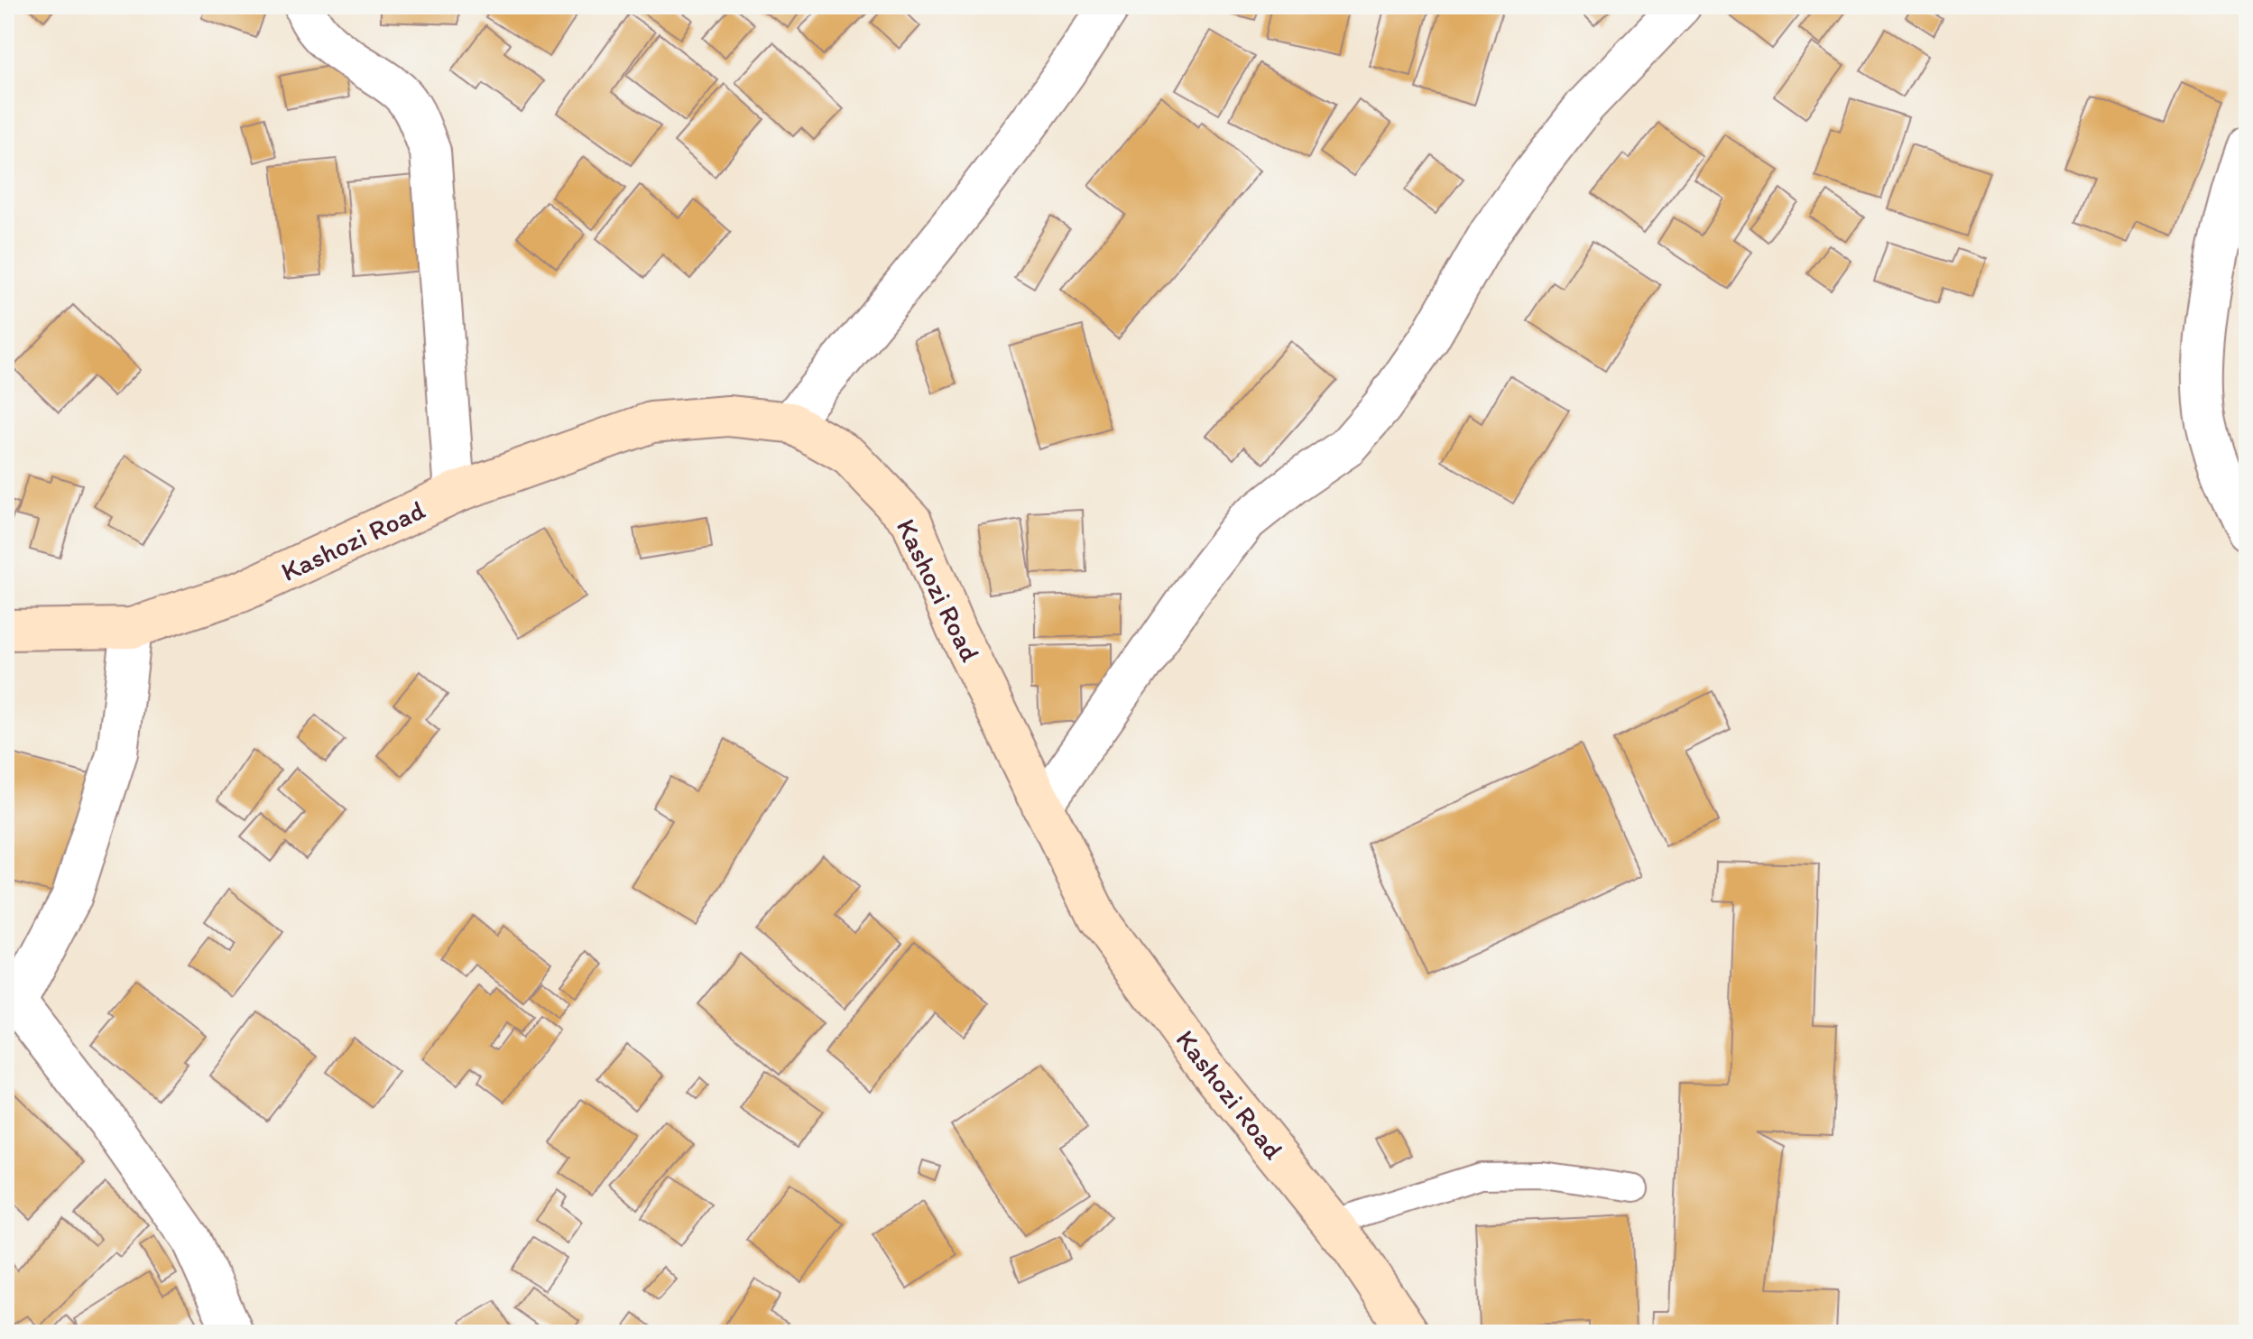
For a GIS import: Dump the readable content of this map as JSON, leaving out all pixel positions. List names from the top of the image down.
{
  "streets": {
    "main road": ["Kashozi Road"]
  }
}
